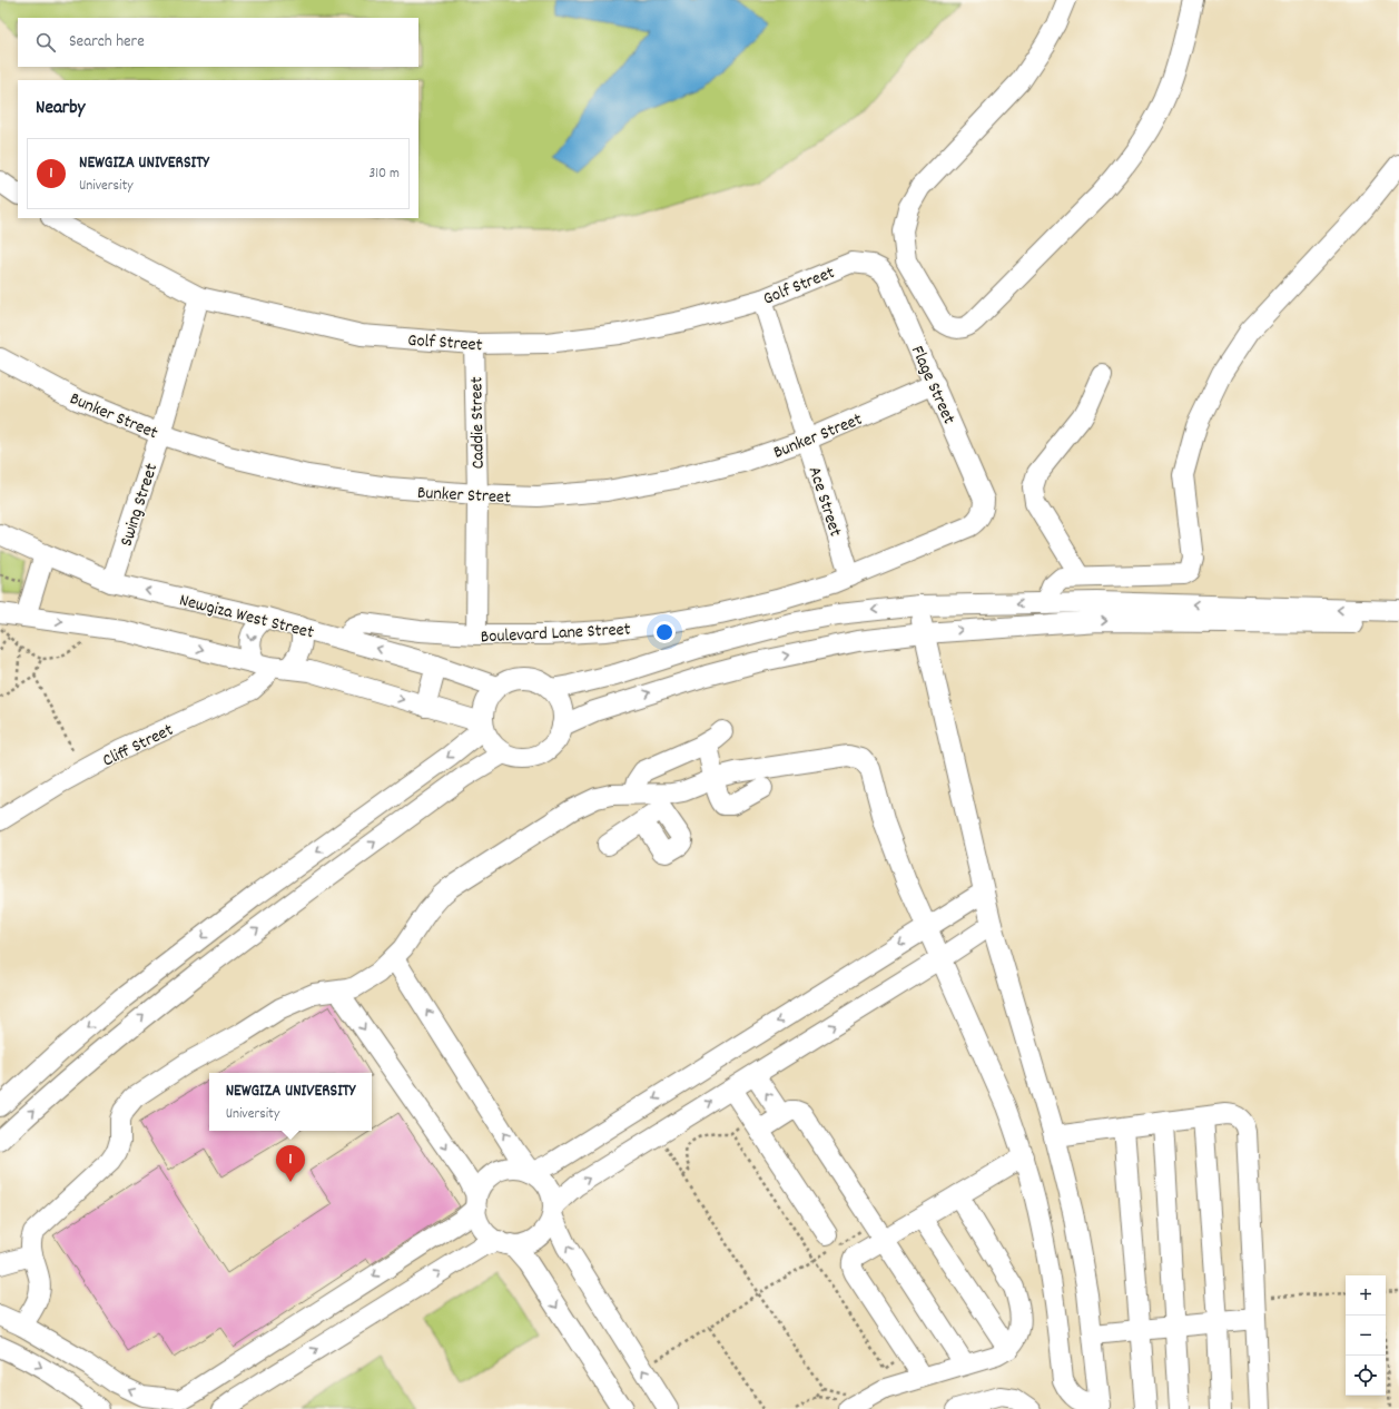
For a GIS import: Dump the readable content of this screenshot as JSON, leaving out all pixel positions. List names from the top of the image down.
{
  "streets": {
    "street": [
      "Golf Street",
      "Flage Street",
      "Bunker Street",
      "Caddie Street",
      "Ace Street",
      "Swing Street",
      "Newgiza West Street",
      "Boulevard Lane Street",
      "Cliff Street"
    ]
  },
  "crossings": [
    ["Golf Street", "Flage Street"],
    ["Golf Street", "Caddie Street"],
    ["Golf Street", "Ace Street"],
    ["Golf Street", "Swing Street"],
    ["Flage Street", "Bunker Street"],
    ["Flage Street", "Boulevard Lane Street"],
    ["Bunker Street", "Caddie Street"],
    ["Bunker Street", "Ace Street"],
    ["Bunker Street", "Swing Street"],
    ["Caddie Street", "Boulevard Lane Street"],
    ["Ace Street", "Boulevard Lane Street"],
    ["Swing Street", "Newgiza West Street"],
    ["Newgiza West Street", "Boulevard Lane Street"],
    ["Newgiza West Street", "Cliff Street"]
  ],
  "page": {
    "search": "Search here",
    "heading": "Nearby",
    "list": [
      {
        "mark": "1",
        "name": "NEWGIZA UNIVERSITY",
        "note": "University",
        "value": "310 m"
      }
    ],
    "popup": ["NEWGIZA UNIVERSITY", "University"],
    "pins": "1",
    "map_buttons": ["+", "−"]
  }
}
